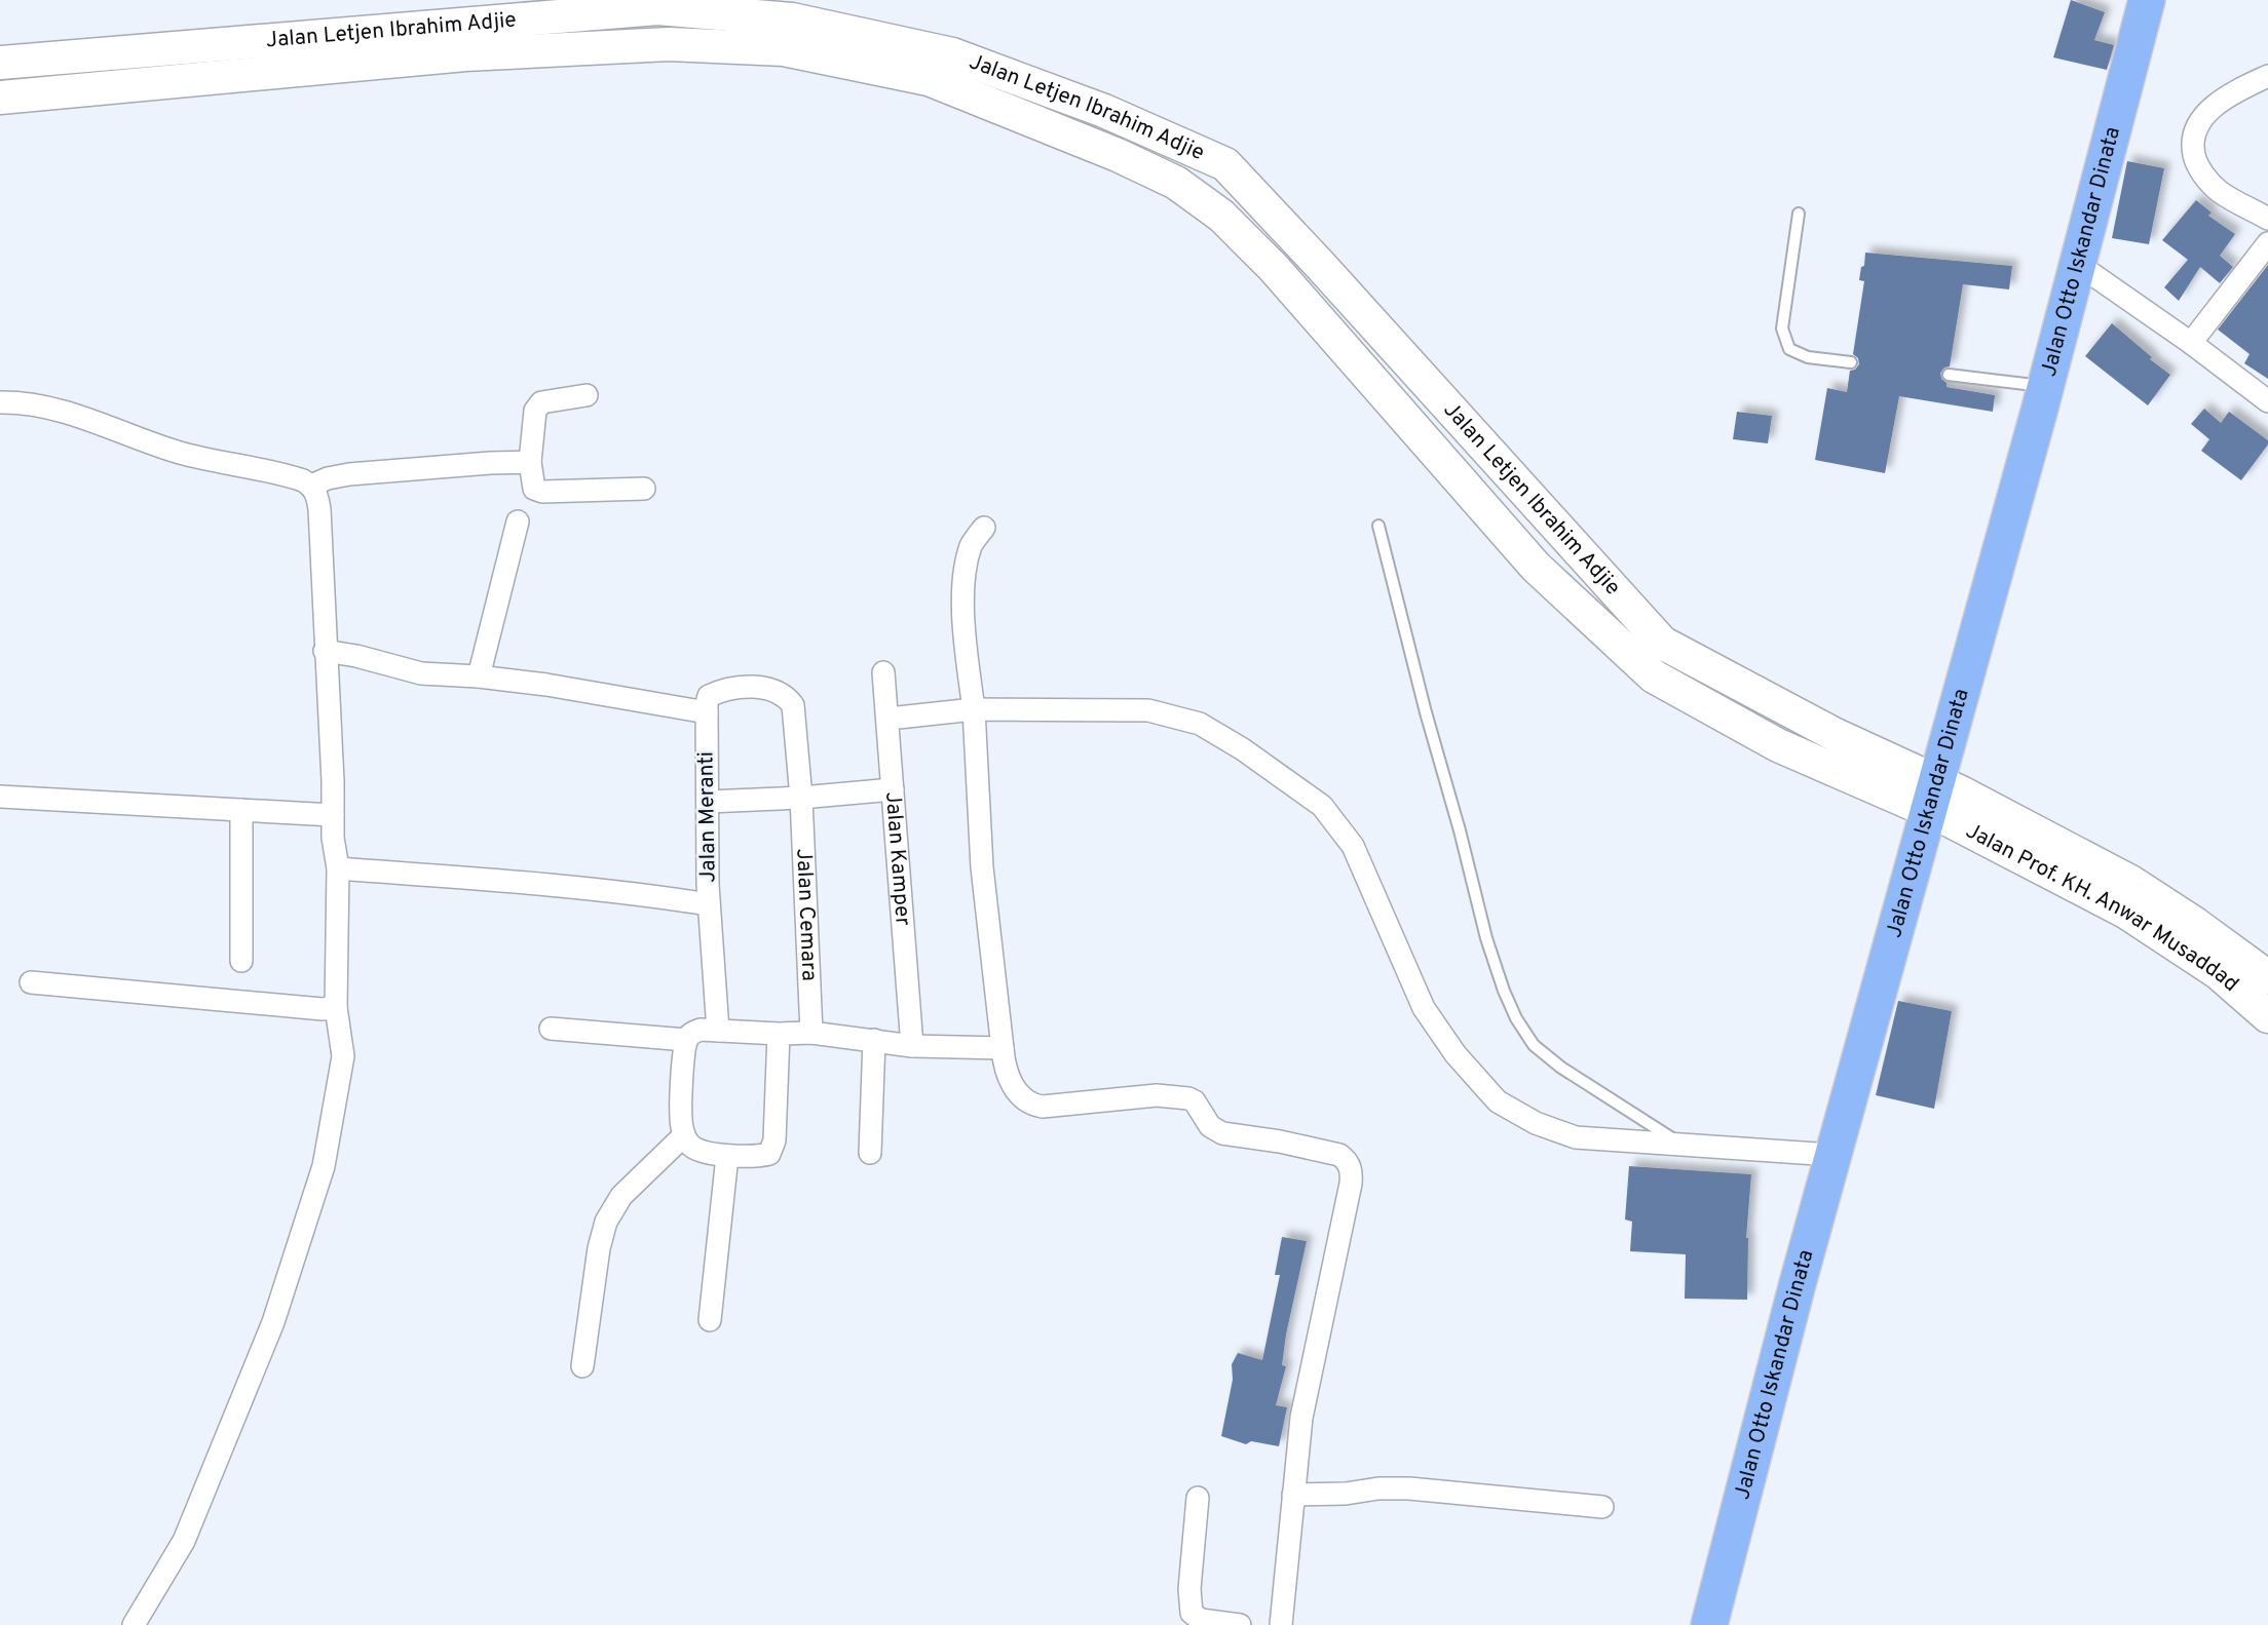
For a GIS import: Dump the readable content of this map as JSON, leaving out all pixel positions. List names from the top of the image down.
{
  "streets": {
    "main road": ["Jalan Otto Iskandar Dinata"],
    "street": [
      "Jalan Letjen Ibrahim Adjie",
      "Jalan Meranti",
      "Jalan Kamper",
      "Jalan Prof. KH. Anwar Musaddad",
      "Jalan Cemara"
    ]
  },
  "crossings": [
    ["Jalan Letjen Ibrahim Adjie", "Jalan Otto Iskandar Dinata"],
    ["Jalan Letjen Ibrahim Adjie", "Jalan Prof. KH. Anwar Musaddad"],
    ["Jalan Otto Iskandar Dinata", "Jalan Prof. KH. Anwar Musaddad"],
    ["Jalan Meranti", "Jalan Cemara"]
  ]
}
